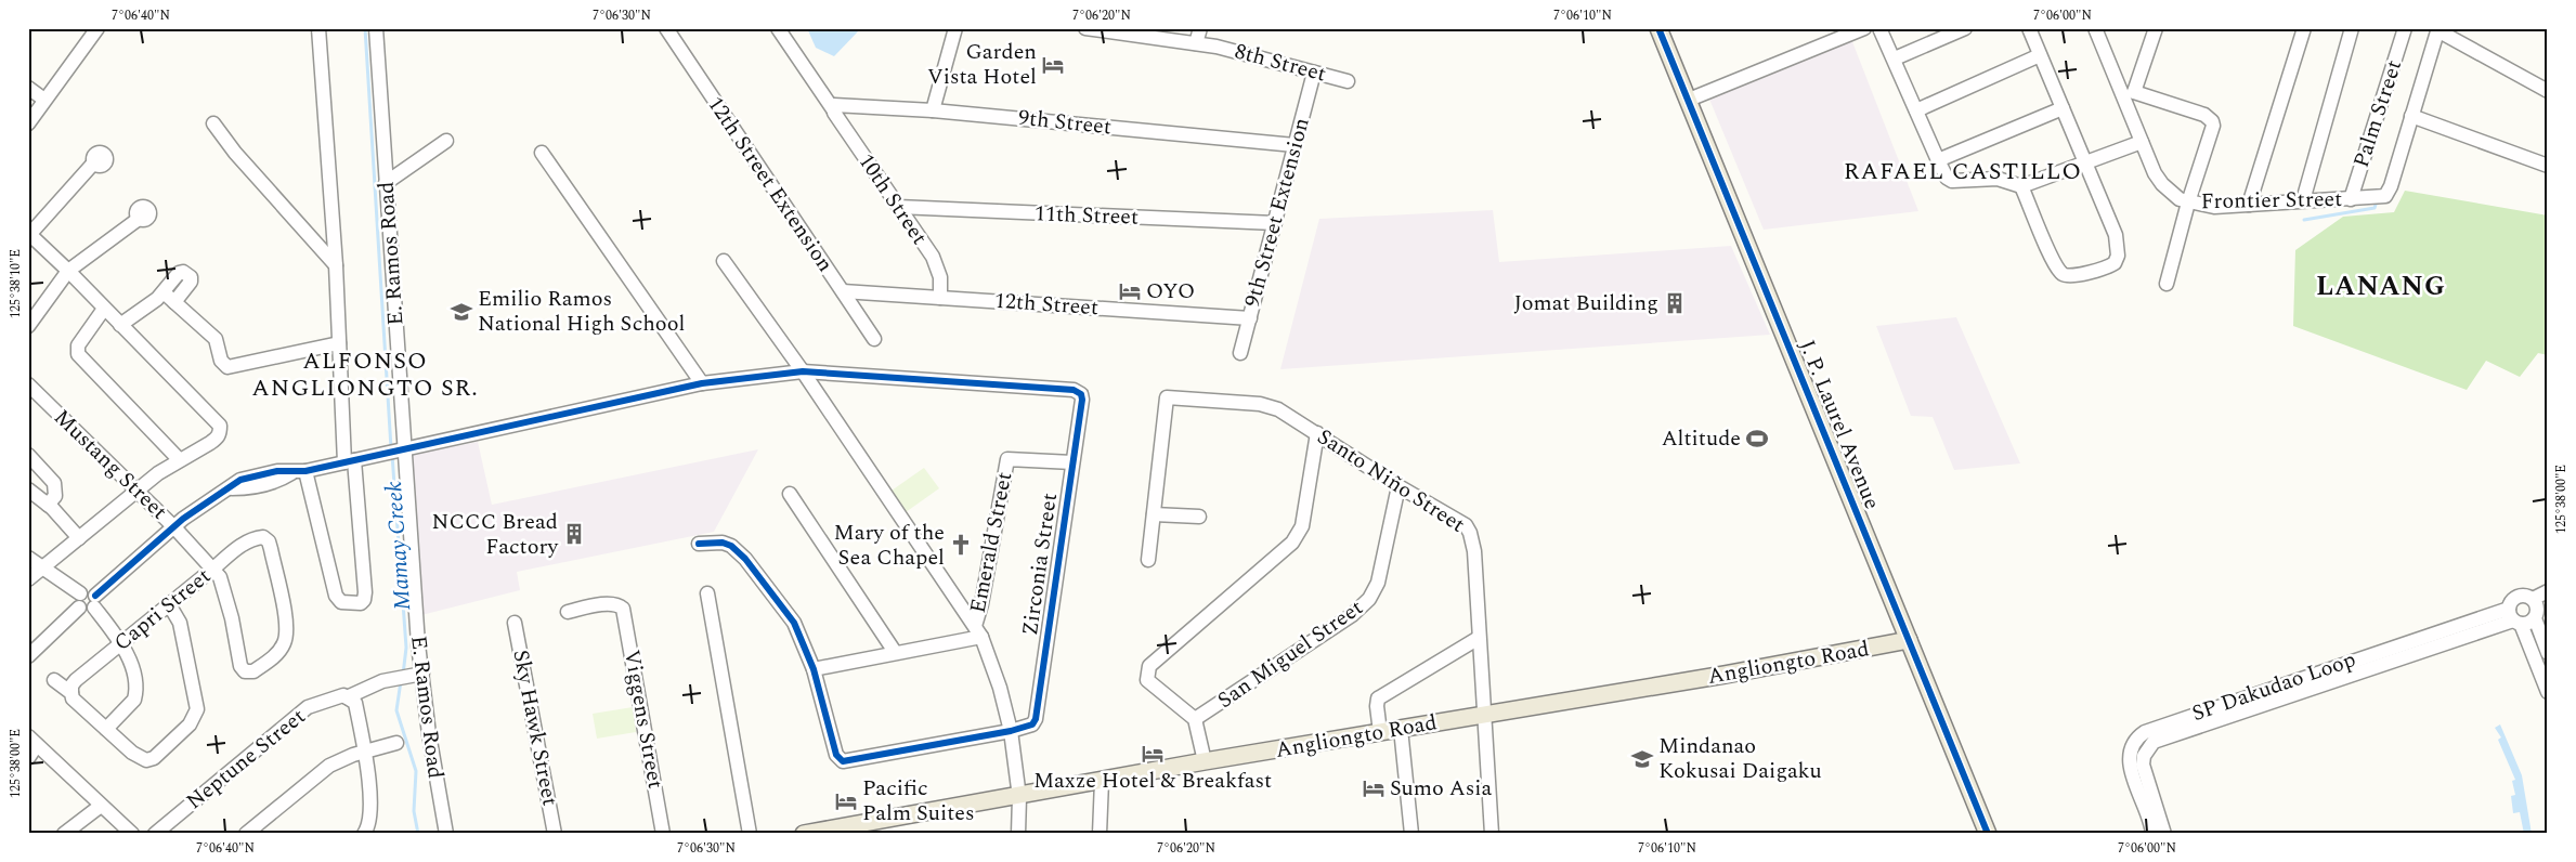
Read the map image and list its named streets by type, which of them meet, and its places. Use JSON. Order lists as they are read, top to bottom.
{
  "streets": {
    "main road": ["J. P. Laurel Avenue", "Angliongto Road"],
    "street": [
      "8th Street",
      "Palm Street",
      "9th Street",
      "12th Street Extension",
      "10th Street",
      "Frontier Street",
      "9th Street Extension",
      "11th Street",
      "E. Ramos Road",
      "12th Street",
      "Mustang Street",
      "Santo Niño Street",
      "Emerald Street",
      "Zirconia Street",
      "Capri Street",
      "San Miguel Street",
      "SP Dakudao Loop",
      "Viggens Street",
      "Sky Hawk Street",
      "Neptune Street"
    ]
  },
  "crossings": [
    ["8th Street", "9th Street Extension"],
    ["Palm Street", "Frontier Street"],
    ["9th Street", "10th Street"],
    ["9th Street", "9th Street Extension"],
    ["12th Street Extension", "12th Street"],
    ["10th Street", "11th Street"],
    ["10th Street", "12th Street"],
    ["9th Street Extension", "11th Street"],
    ["9th Street Extension", "12th Street"],
    ["E. Ramos Road", "Neptune Street"],
    ["J. P. Laurel Avenue", "Angliongto Road"],
    ["Mustang Street", "Capri Street"],
    ["Santo Niño Street", "San Miguel Street"],
    ["Santo Niño Street", "Angliongto Road"],
    ["Emerald Street", "Zirconia Street"]
  ],
  "districts": ["RAFAEL CASTILLO", "LANANG", "ALFONSO ANGLIONGTO SR."],
  "water": ["Mamay Creek"],
  "places": {
    "hotel": [
      "Garden Vista Hotel",
      "OYO",
      "Maxze Hotel & Breakfast",
      "Sumo Asia",
      "Pacific Palm Suites"
    ],
    "building": ["Jomat Building", "NCCC Bread Factory"],
    "school or university": ["Emilio Ramos National High School", "Mindanao Kokusai Daigaku"],
    "sports": ["Altitude"],
    "church": ["Mary of the Sea Chapel"]
  },
  "coordinates": [
    "7°06'40\"N",
    "7°06'30\"N",
    "7°06'20\"N",
    "7°06'10\"N",
    "7°06'00\"N",
    "125°38'10\"E",
    "125°38'00\"E"
  ]
}
